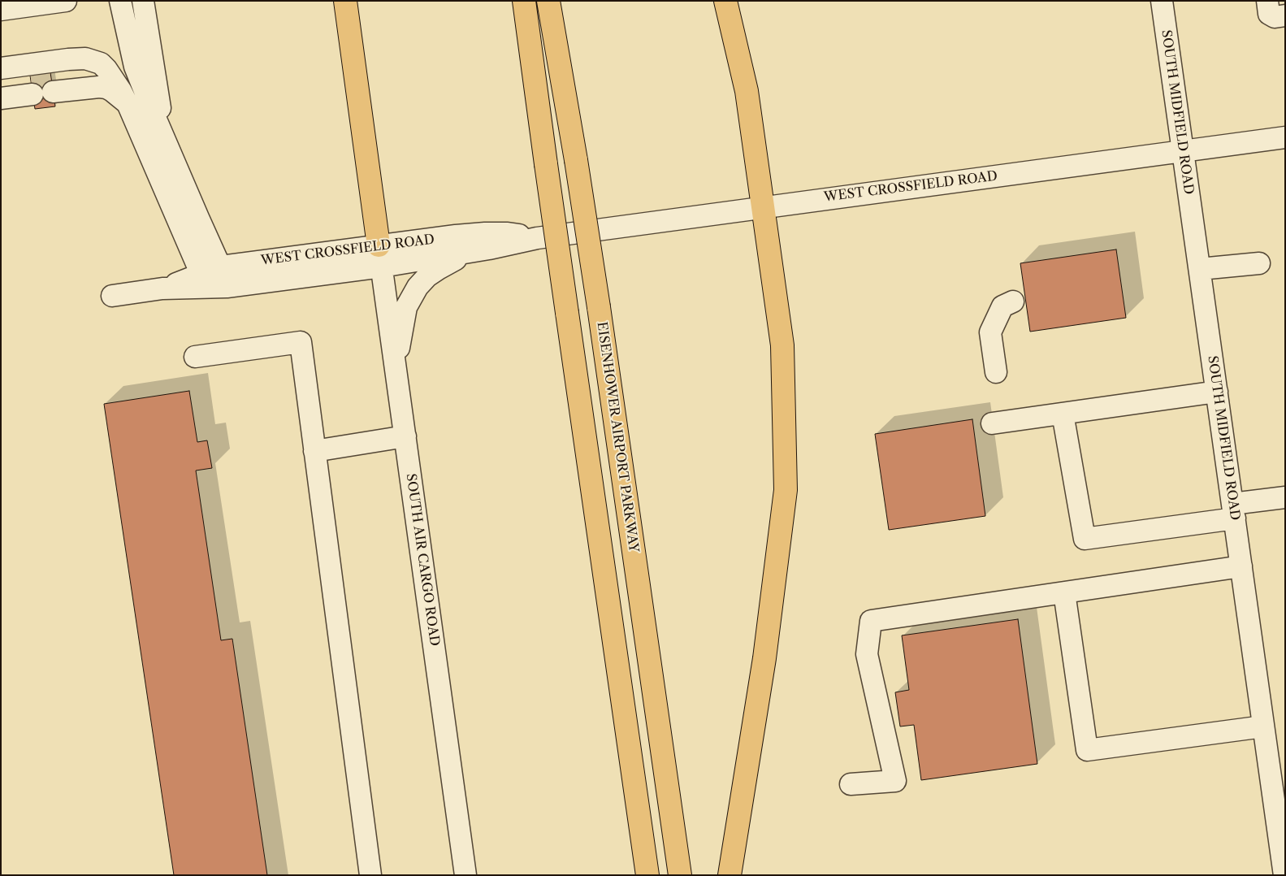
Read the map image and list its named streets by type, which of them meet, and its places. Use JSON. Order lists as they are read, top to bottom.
{
  "streets": {
    "main road": ["EISENHOWER AIRPORT PARKWAY"],
    "street": ["SOUTH MIDFIELD ROAD", "WEST CROSSFIELD ROAD", "SOUTH AIR CARGO ROAD"]
  },
  "crossings": [
    ["SOUTH MIDFIELD ROAD", "WEST CROSSFIELD ROAD"],
    ["WEST CROSSFIELD ROAD", "SOUTH AIR CARGO ROAD"]
  ]
}
